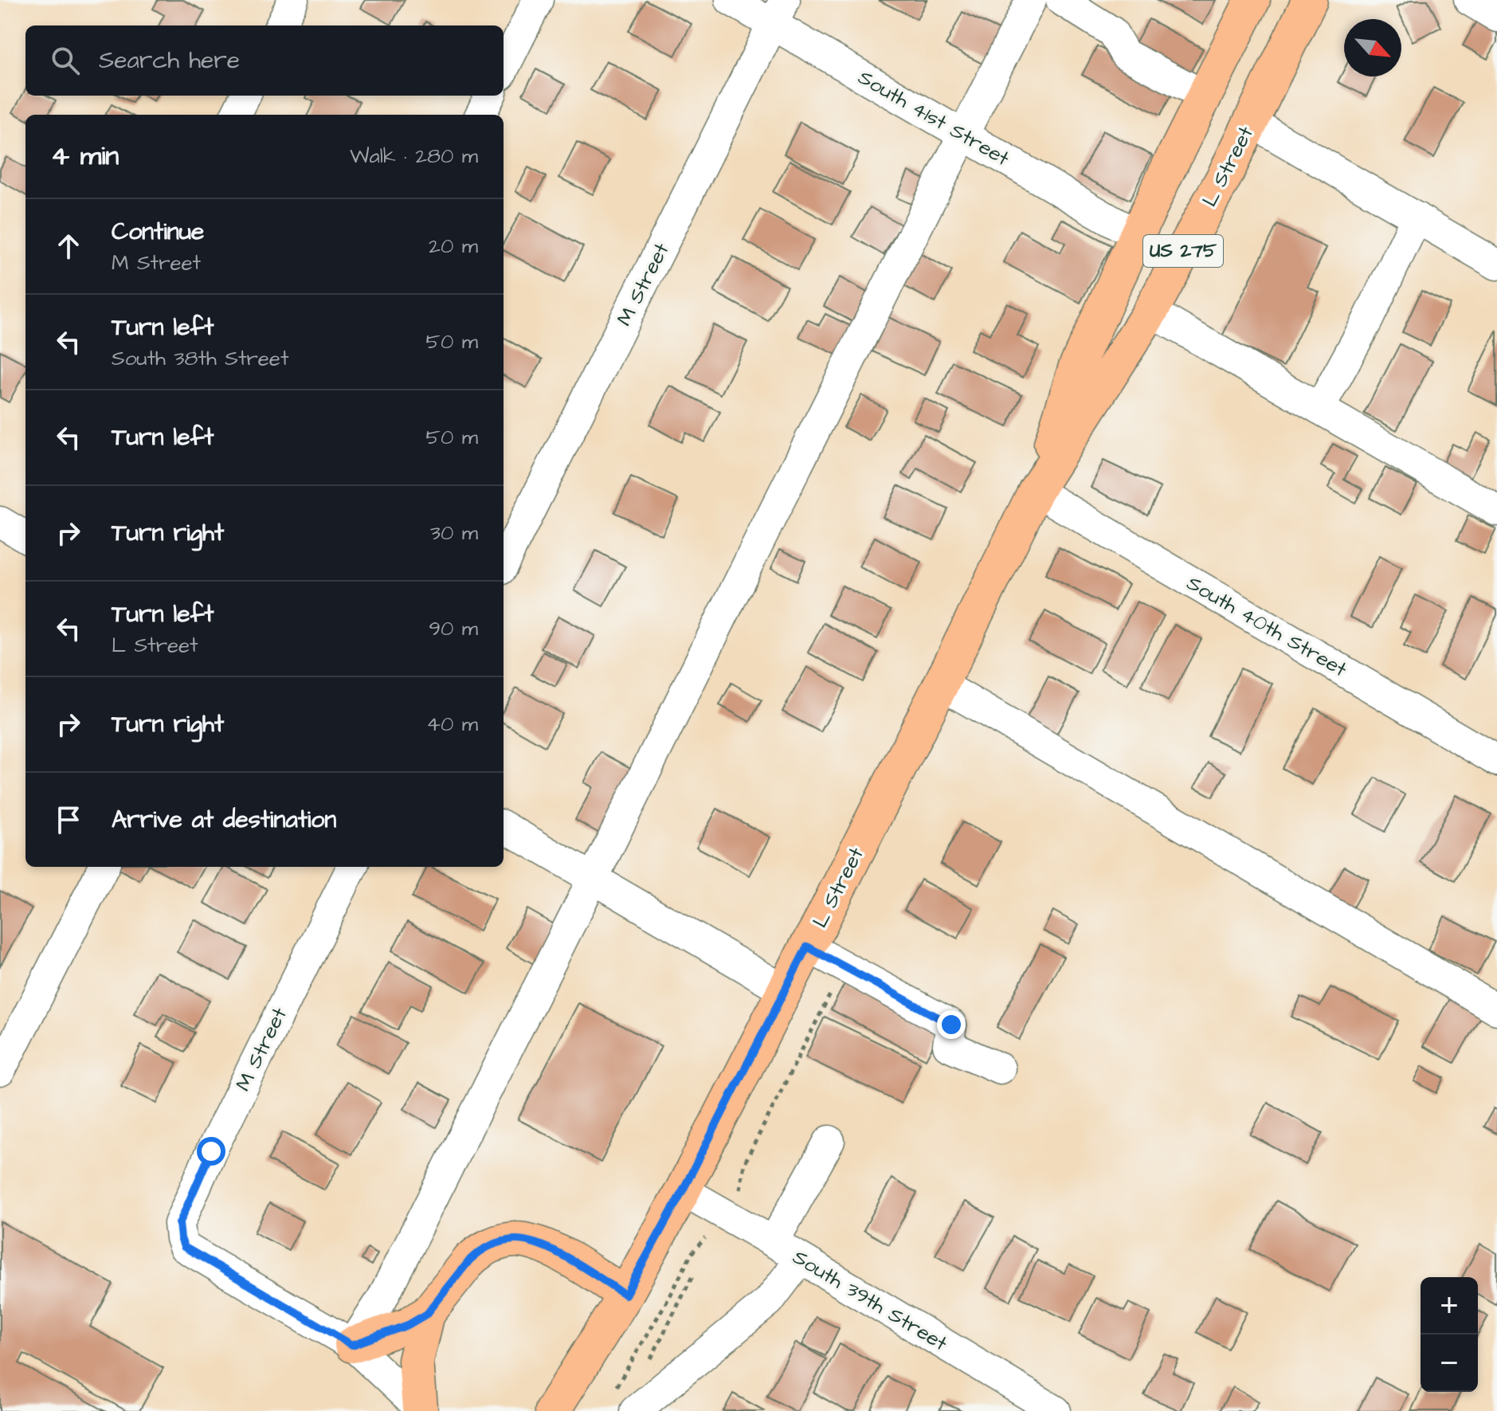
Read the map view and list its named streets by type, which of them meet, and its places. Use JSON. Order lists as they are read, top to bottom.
{
  "streets": {
    "main road": ["L Street", "US 275"],
    "street": [
      "South 41st Street",
      "M Street",
      "South 40th Street",
      "South 39th Street"
    ]
  },
  "crossings": [
    ["South 41st Street", "L Street"],
    ["South 41st Street", "M Street"],
    ["L Street", "South 40th Street"],
    ["L Street", "South 39th Street"]
  ],
  "north": "bottom right",
  "page": {
    "search": "Search here",
    "heading": ["4 min", "Walk · 280 m"],
    "list": [
      ["Continue", "M Street", "20 m"],
      ["Turn left", "South 38th Street", "50 m"],
      ["Turn left", "50 m"],
      ["Turn right", "30 m"],
      ["Turn left", "L Street", "90 m"],
      ["Turn right", "40 m"],
      "Arrive at destination"
    ],
    "map_buttons": ["+", "−"]
  }
}
